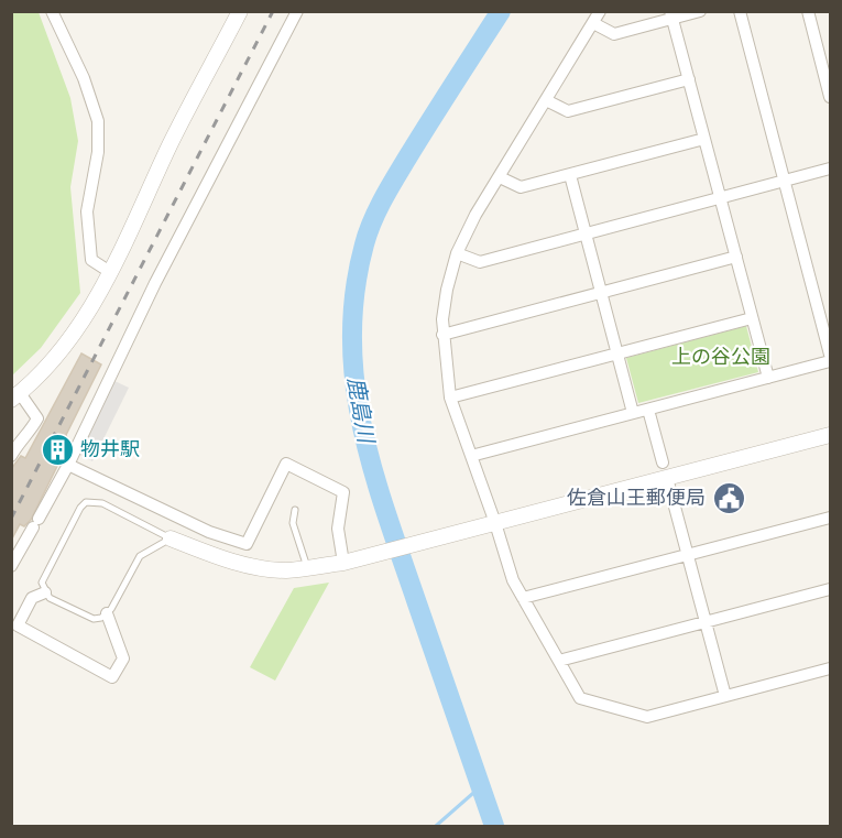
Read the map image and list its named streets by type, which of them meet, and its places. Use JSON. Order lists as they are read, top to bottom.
{
  "water": ["鹿島川"],
  "parks": ["上の谷公園"],
  "places": {
    "building": ["物井駅"],
    "public building": ["佐倉山王郵便局"]
  }
}
